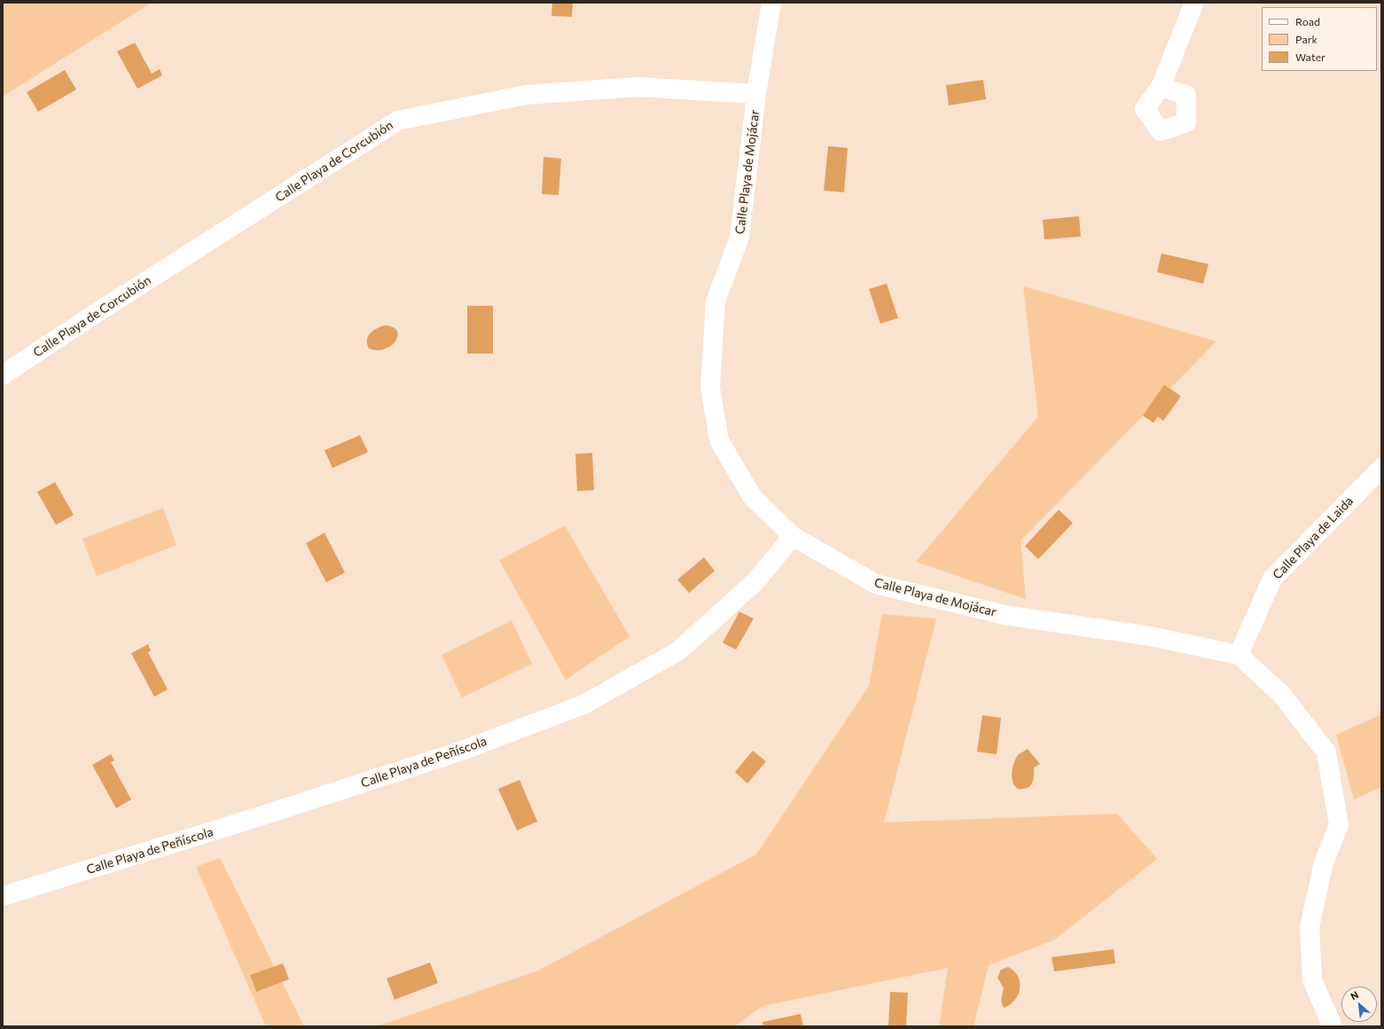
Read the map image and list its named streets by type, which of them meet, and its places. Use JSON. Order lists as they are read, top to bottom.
{
  "streets": {
    "street": [
      "Calle Playa de Corcubión",
      "Calle Playa de Mojácar",
      "Calle Playa de Laida",
      "Calle Playa de Peñíscola"
    ]
  },
  "crossings": [
    ["Calle Playa de Corcubión", "Calle Playa de Mojácar"],
    ["Calle Playa de Mojácar", "Calle Playa de Laida"],
    ["Calle Playa de Mojácar", "Calle Playa de Peñíscola"]
  ],
  "legend": ["Road", "Park", "Water"],
  "north": "top left"
}
